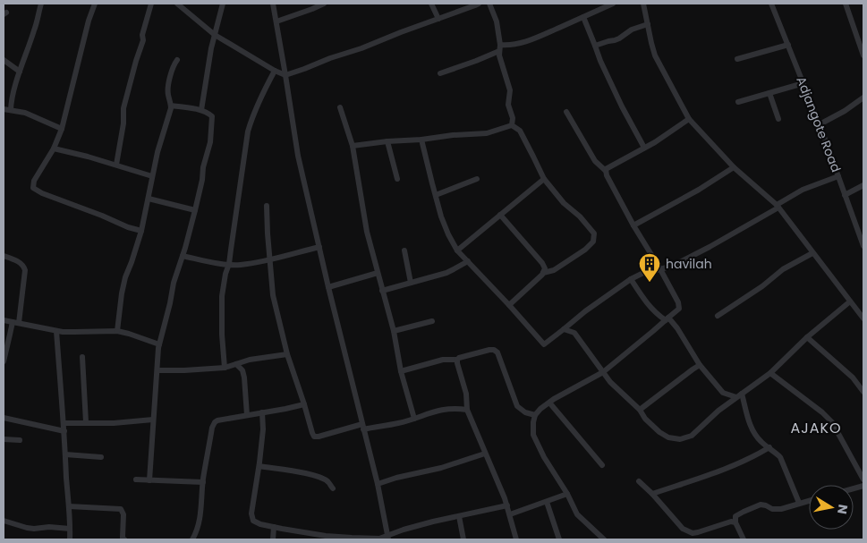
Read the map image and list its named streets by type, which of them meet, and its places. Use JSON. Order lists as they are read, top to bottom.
{
  "streets": {
    "street": ["Adjangote Road"]
  },
  "districts": ["AJAKO"],
  "places": {
    "building": ["havilah"]
  },
  "north": "right"
}
